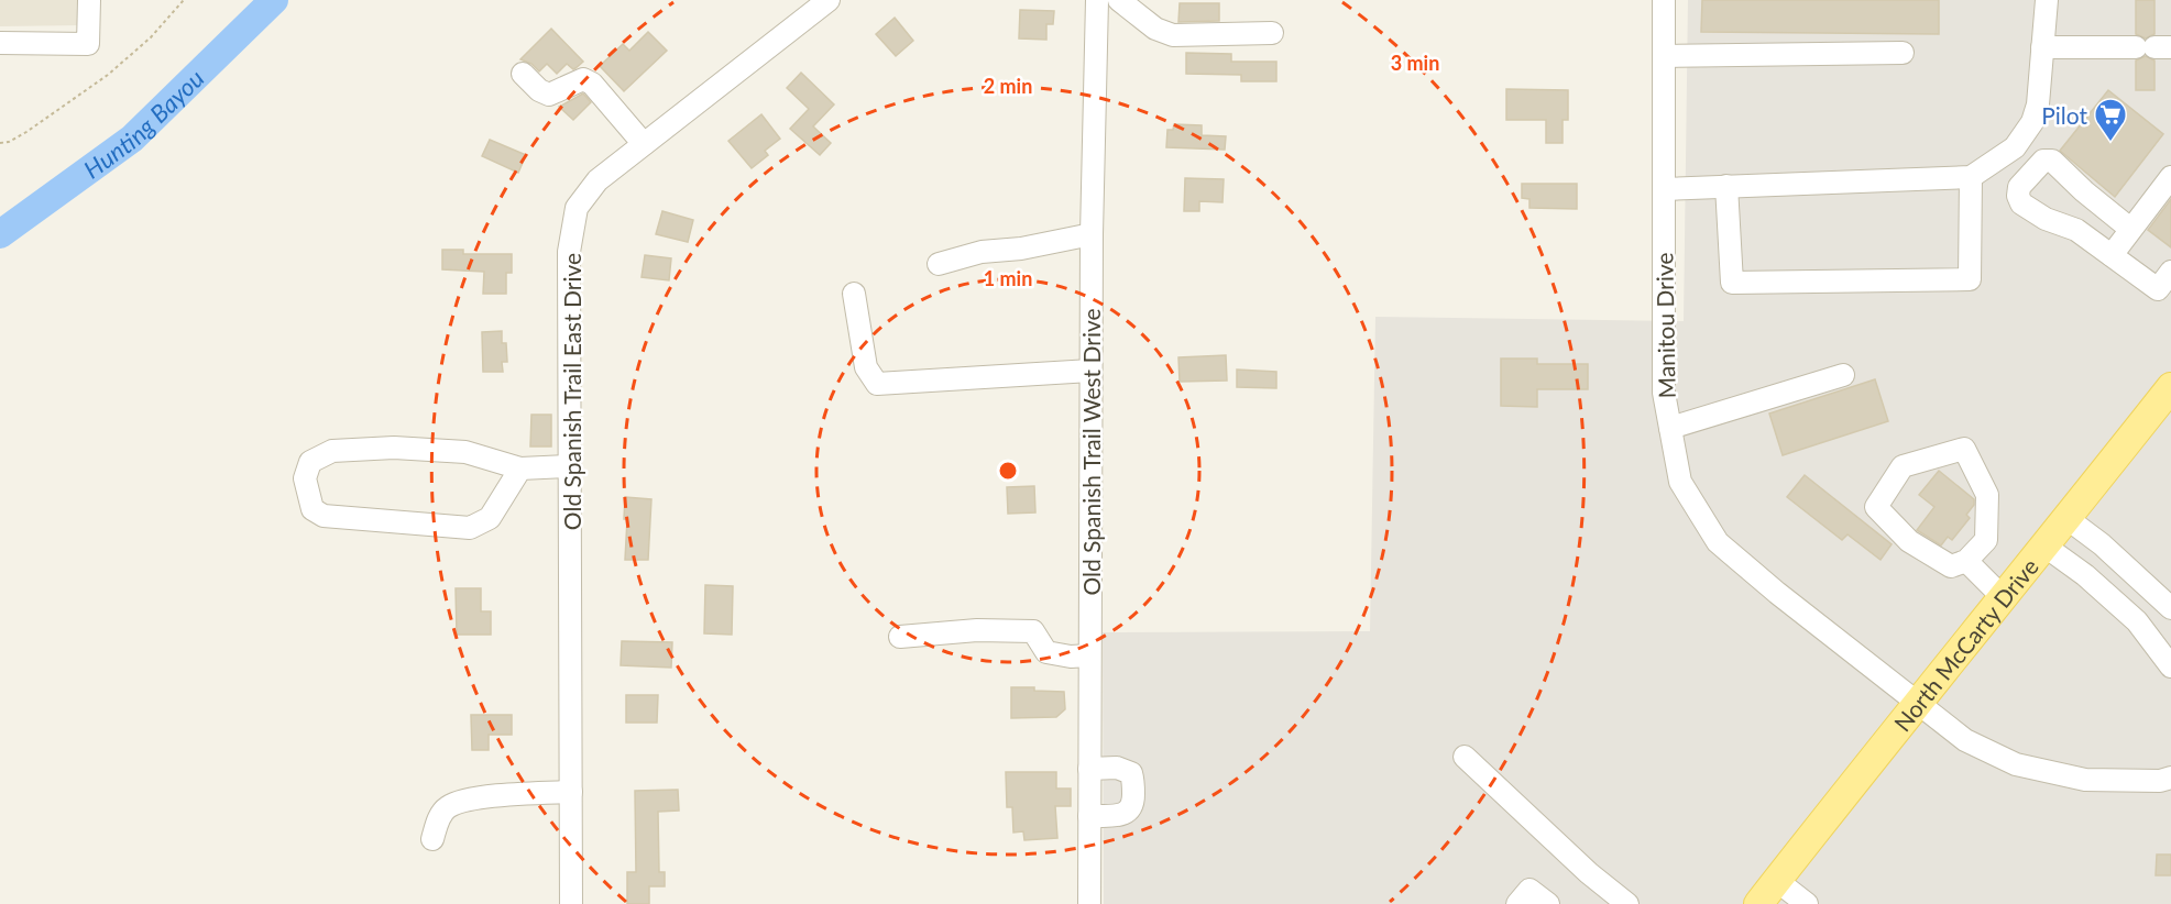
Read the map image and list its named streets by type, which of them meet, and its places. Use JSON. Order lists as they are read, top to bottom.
{
  "streets": {
    "main road": ["North McCarty Drive"],
    "street": ["Manitou Drive", "Old Spanish Trail East Drive", "Old Spanish Trail West Drive"]
  },
  "crossings": [
    ["Manitou Drive", "North McCarty Drive"]
  ],
  "water": ["Hunting Bayou"],
  "places": {
    "supermarket": ["Pilot"]
  },
  "rings": ["3 min", "2 min", "1 min"]
}
